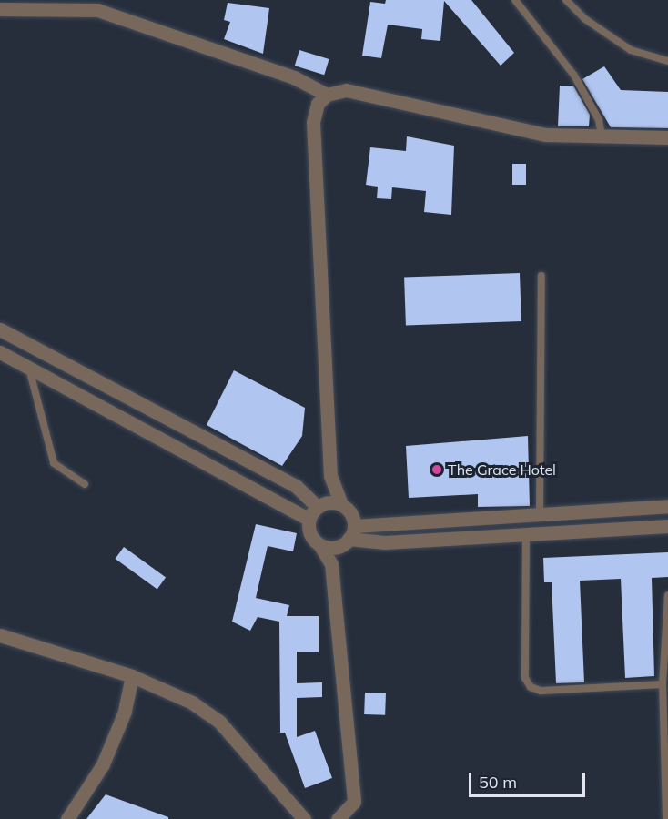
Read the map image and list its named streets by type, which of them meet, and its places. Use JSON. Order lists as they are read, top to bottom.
{
  "places": ["The Grace Hotel"],
  "scale_bar": "50 m"
}
